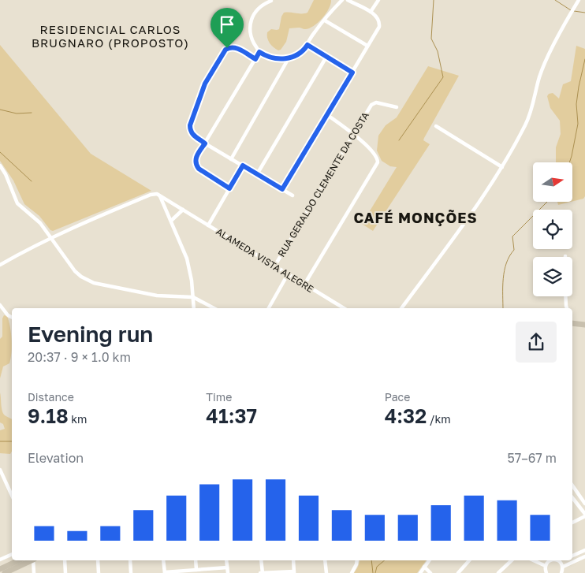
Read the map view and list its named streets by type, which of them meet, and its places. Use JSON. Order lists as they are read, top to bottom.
{
  "streets": {
    "street": ["RUA GERALDO CLEMENTE DA COSTA", "ALAMEDA VISTA ALEGRE"]
  },
  "crossings": [
    ["RUA GERALDO CLEMENTE DA COSTA", "ALAMEDA VISTA ALEGRE"]
  ],
  "districts": ["RESIDENCIAL CARLOS BRUGNARO (PROPOSTO)", "CAFÉ MONÇÕES"],
  "north": "right",
  "page": {
    "heading": ["Evening run", "20:37 · 9 × 1.0 km"],
    "stats": [
      ["Distance", "9.18 km"],
      ["Time", "41:37"],
      ["Pace", "4:32 /km"]
    ],
    "chart": ["Elevation", "57–67 m"]
  }
}
